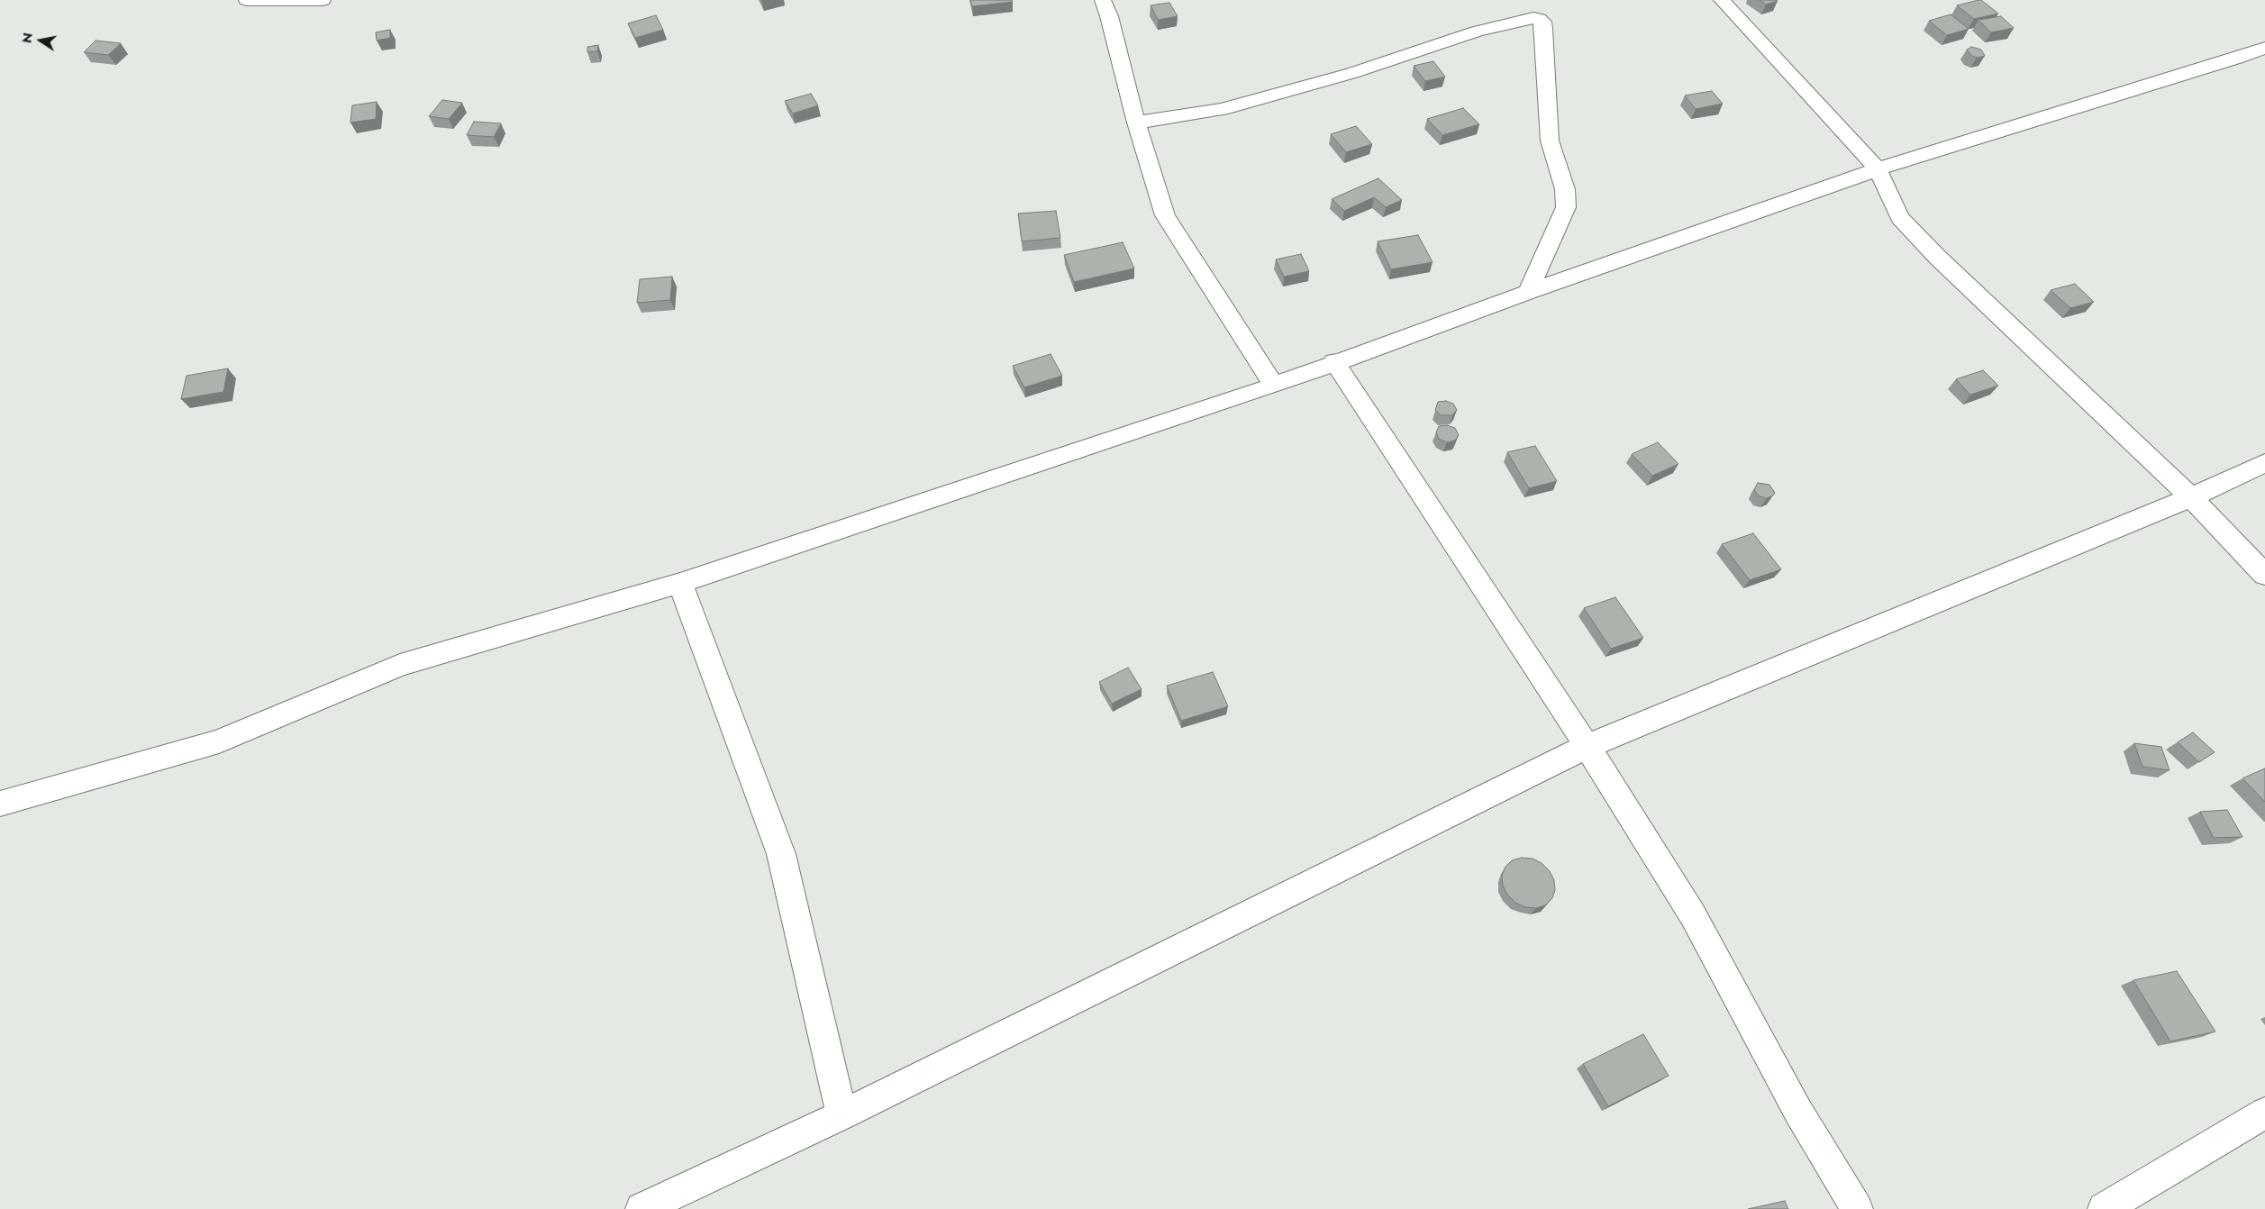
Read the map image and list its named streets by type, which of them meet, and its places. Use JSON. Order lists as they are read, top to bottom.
{
  "north": "left"
}
